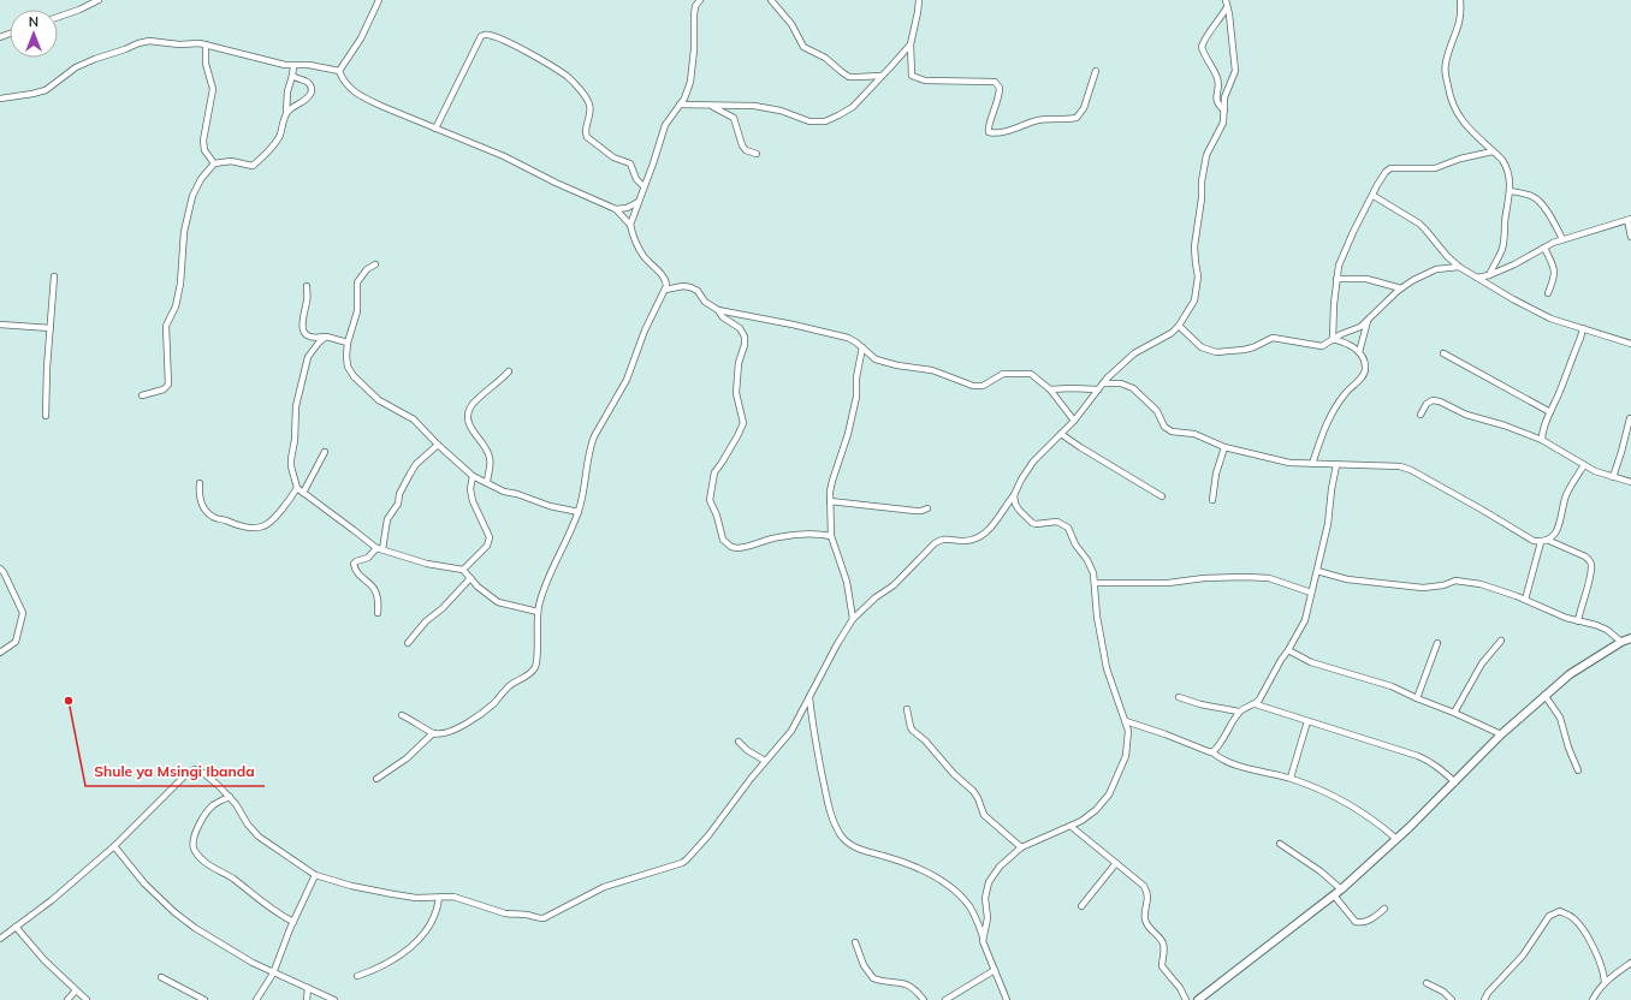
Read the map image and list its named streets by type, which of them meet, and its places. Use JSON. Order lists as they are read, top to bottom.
{
  "places": ["Shule ya Msingi Ibanda"],
  "north": "top"
}
